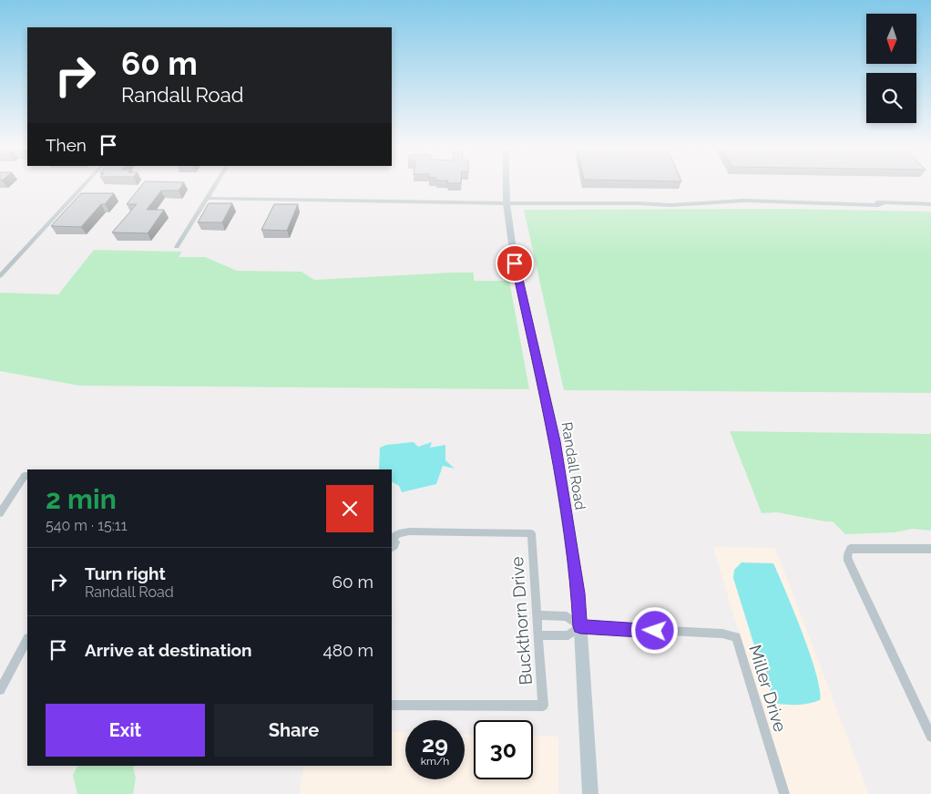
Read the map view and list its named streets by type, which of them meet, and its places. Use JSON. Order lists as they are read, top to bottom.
{
  "streets": {
    "main road": ["Randall Road"],
    "street": ["Buckthorn Drive", "Miller Drive"]
  },
  "crossings": [
    ["Randall Road", "Miller Drive"]
  ],
  "north": "bottom",
  "page": {
    "turn": ["60 m", "Randall Road"],
    "then": "Then",
    "heading": ["2 min", "540 m · 15:11"],
    "list": [
      {
        "name": "Turn right",
        "note": "Randall Road",
        "value": "60 m"
      },
      {
        "name": "Arrive at destination",
        "value": "480 m"
      }
    ],
    "buttons": ["Exit", "Share"],
    "speed": "29 km/h",
    "limit": "30"
  }
}
